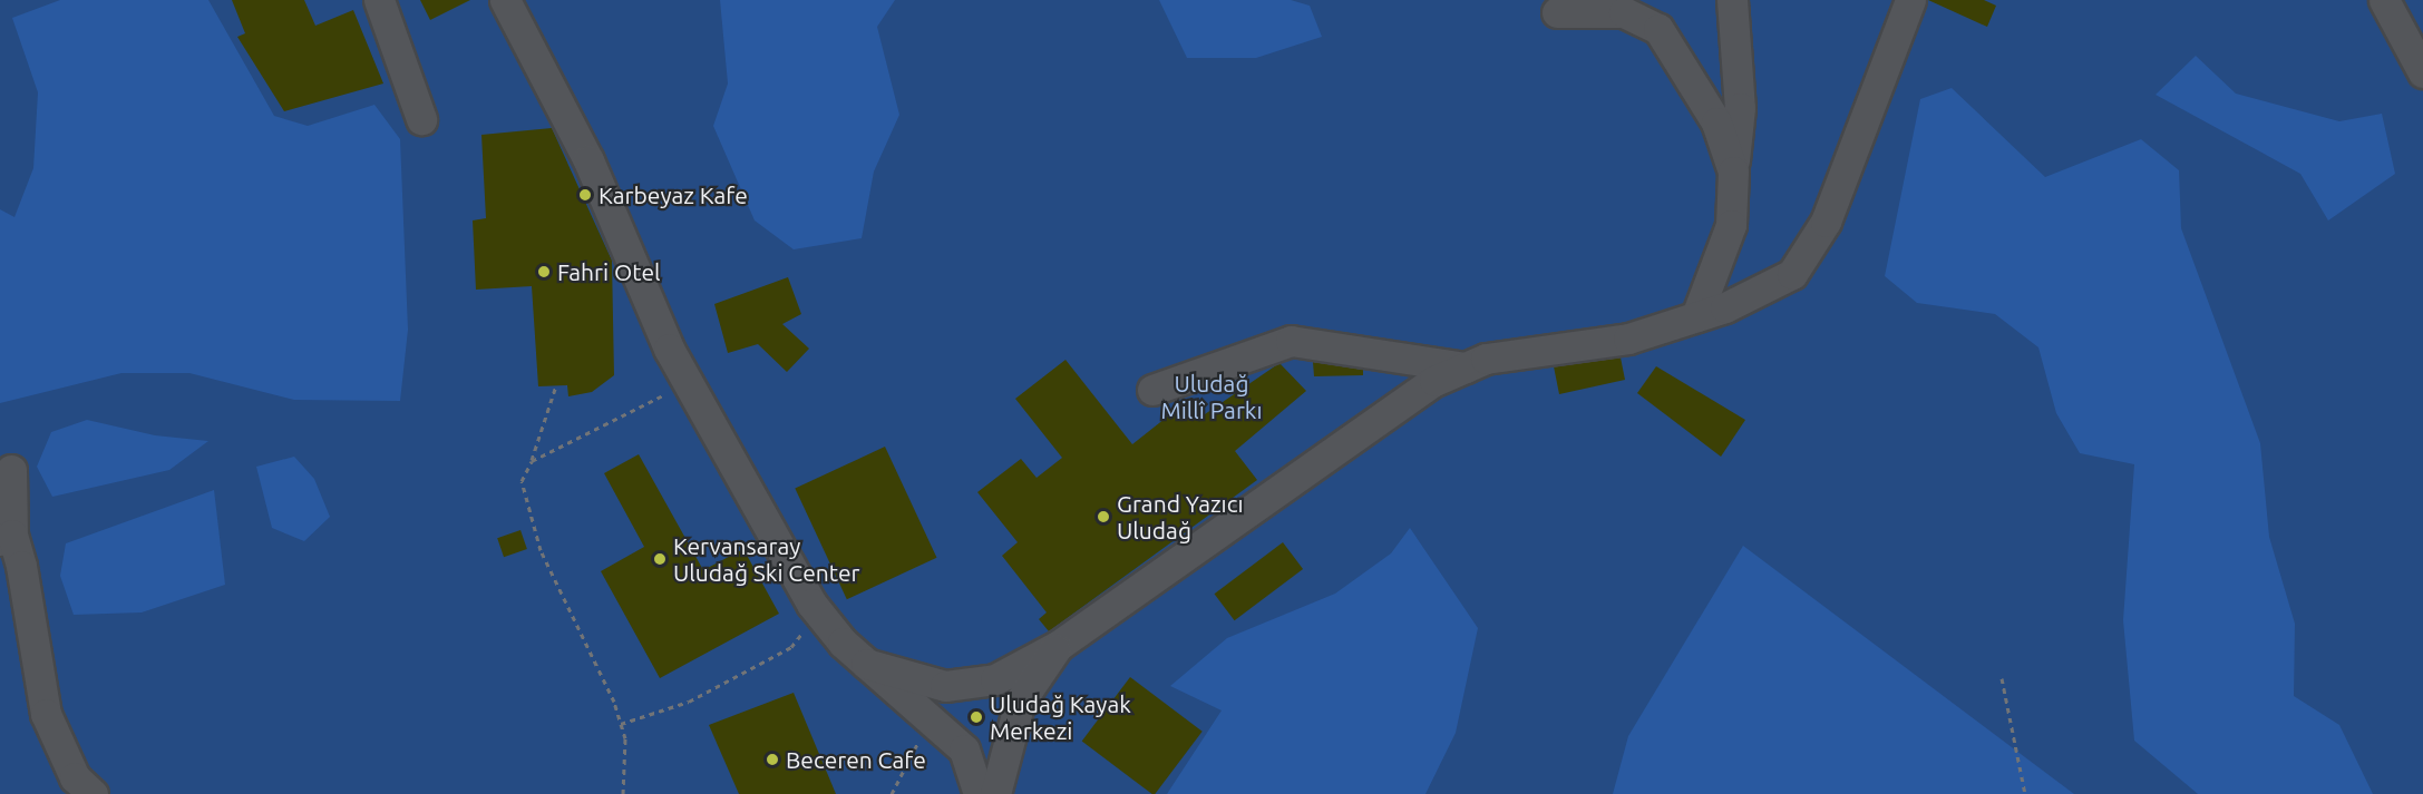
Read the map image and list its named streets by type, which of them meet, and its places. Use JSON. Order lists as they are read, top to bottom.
{
  "parks": ["Uludağ Millî Parkı"],
  "places": [
    "Karbeyaz Kafe",
    "Fahri Otel",
    "Grand Yazıcı Uludağ",
    "Kervansaray Uludağ Ski Center",
    "Uludağ Kayak Merkezi",
    "Beceren Cafe"
  ]
}
